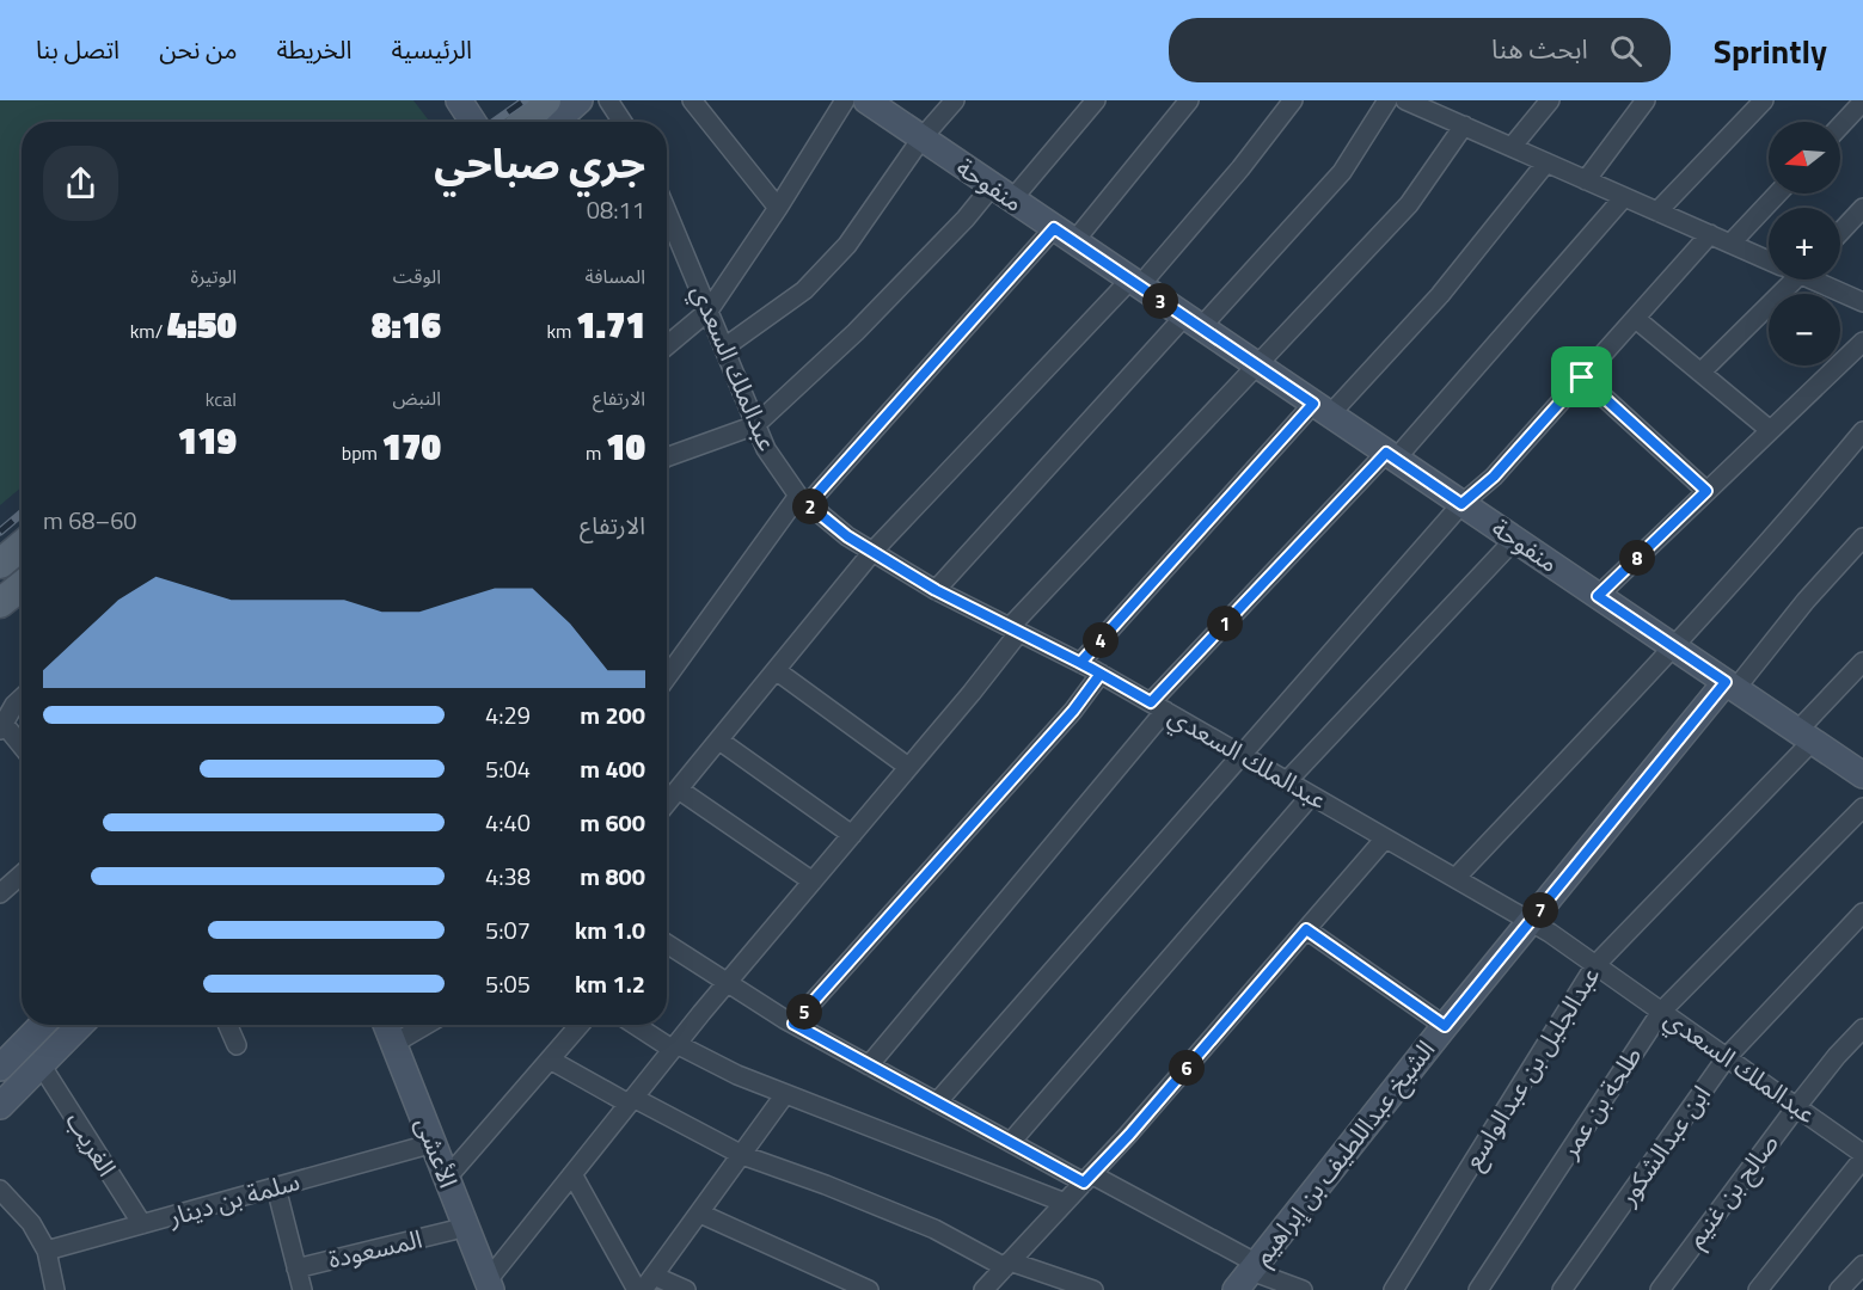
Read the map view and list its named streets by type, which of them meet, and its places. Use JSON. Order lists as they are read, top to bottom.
{
  "streets": {
    "street": [
      "منفوحة",
      "عبدالملك السعدي",
      "عبدالجليل بن عبدالواسع",
      "طلحة بن عمر",
      "الغريب",
      "ابن عبدالشكور",
      "الأعشى",
      "الشيخ عبداللطيف بن إبراهيم",
      "صالح بن غنيم",
      "سلمة بن دينار",
      "المسعودة"
    ]
  },
  "crossings": [
    ["منفوحة", "عبدالجليل بن عبدالواسع"],
    ["منفوحة", "الشيخ عبداللطيف بن إبراهيم"],
    ["عبدالملك السعدي", "عبدالجليل بن عبدالواسع"],
    ["عبدالملك السعدي", "طلحة بن عمر"],
    ["عبدالملك السعدي", "ابن عبدالشكور"],
    ["عبدالملك السعدي", "الشيخ عبداللطيف بن إبراهيم"],
    ["عبدالملك السعدي", "صالح بن غنيم"],
    ["الغريب", "سلمة بن دينار"],
    ["الأعشى", "سلمة بن دينار"],
    ["الأعشى", "المسعودة"]
  ],
  "north": "left",
  "page": {
    "header": "Sprintly",
    "search": "ابحث هنا",
    "nav": [
      "الرئيسية",
      "الخريطة",
      "من نحن",
      "اتصل بنا"
    ],
    "map_buttons": ["+", "−"],
    "heading": ["جري صباحي", "08:11"],
    "stats": [
      ["المسافة", "1.71 km"],
      ["الوقت", "8:16"],
      ["الوتيرة", "4:50 /km"],
      ["الارتفاع", "10 m"],
      ["النبض", "170 bpm"],
      ["kcal", "119"]
    ],
    "pins": [
      "3",
      "2",
      "8",
      "1",
      "4",
      "7",
      "5",
      "6"
    ],
    "chart": ["الارتفاع", "60–68 m"],
    "list": [
      {
        "name": "200 m",
        "note": "4:29"
      },
      {
        "name": "400 m",
        "note": "5:04"
      },
      {
        "name": "600 m",
        "note": "4:40"
      },
      {
        "name": "800 m",
        "note": "4:38"
      },
      {
        "name": "1.0 km",
        "note": "5:07"
      },
      {
        "name": "1.2 km",
        "note": "5:05"
      }
    ]
  }
}
